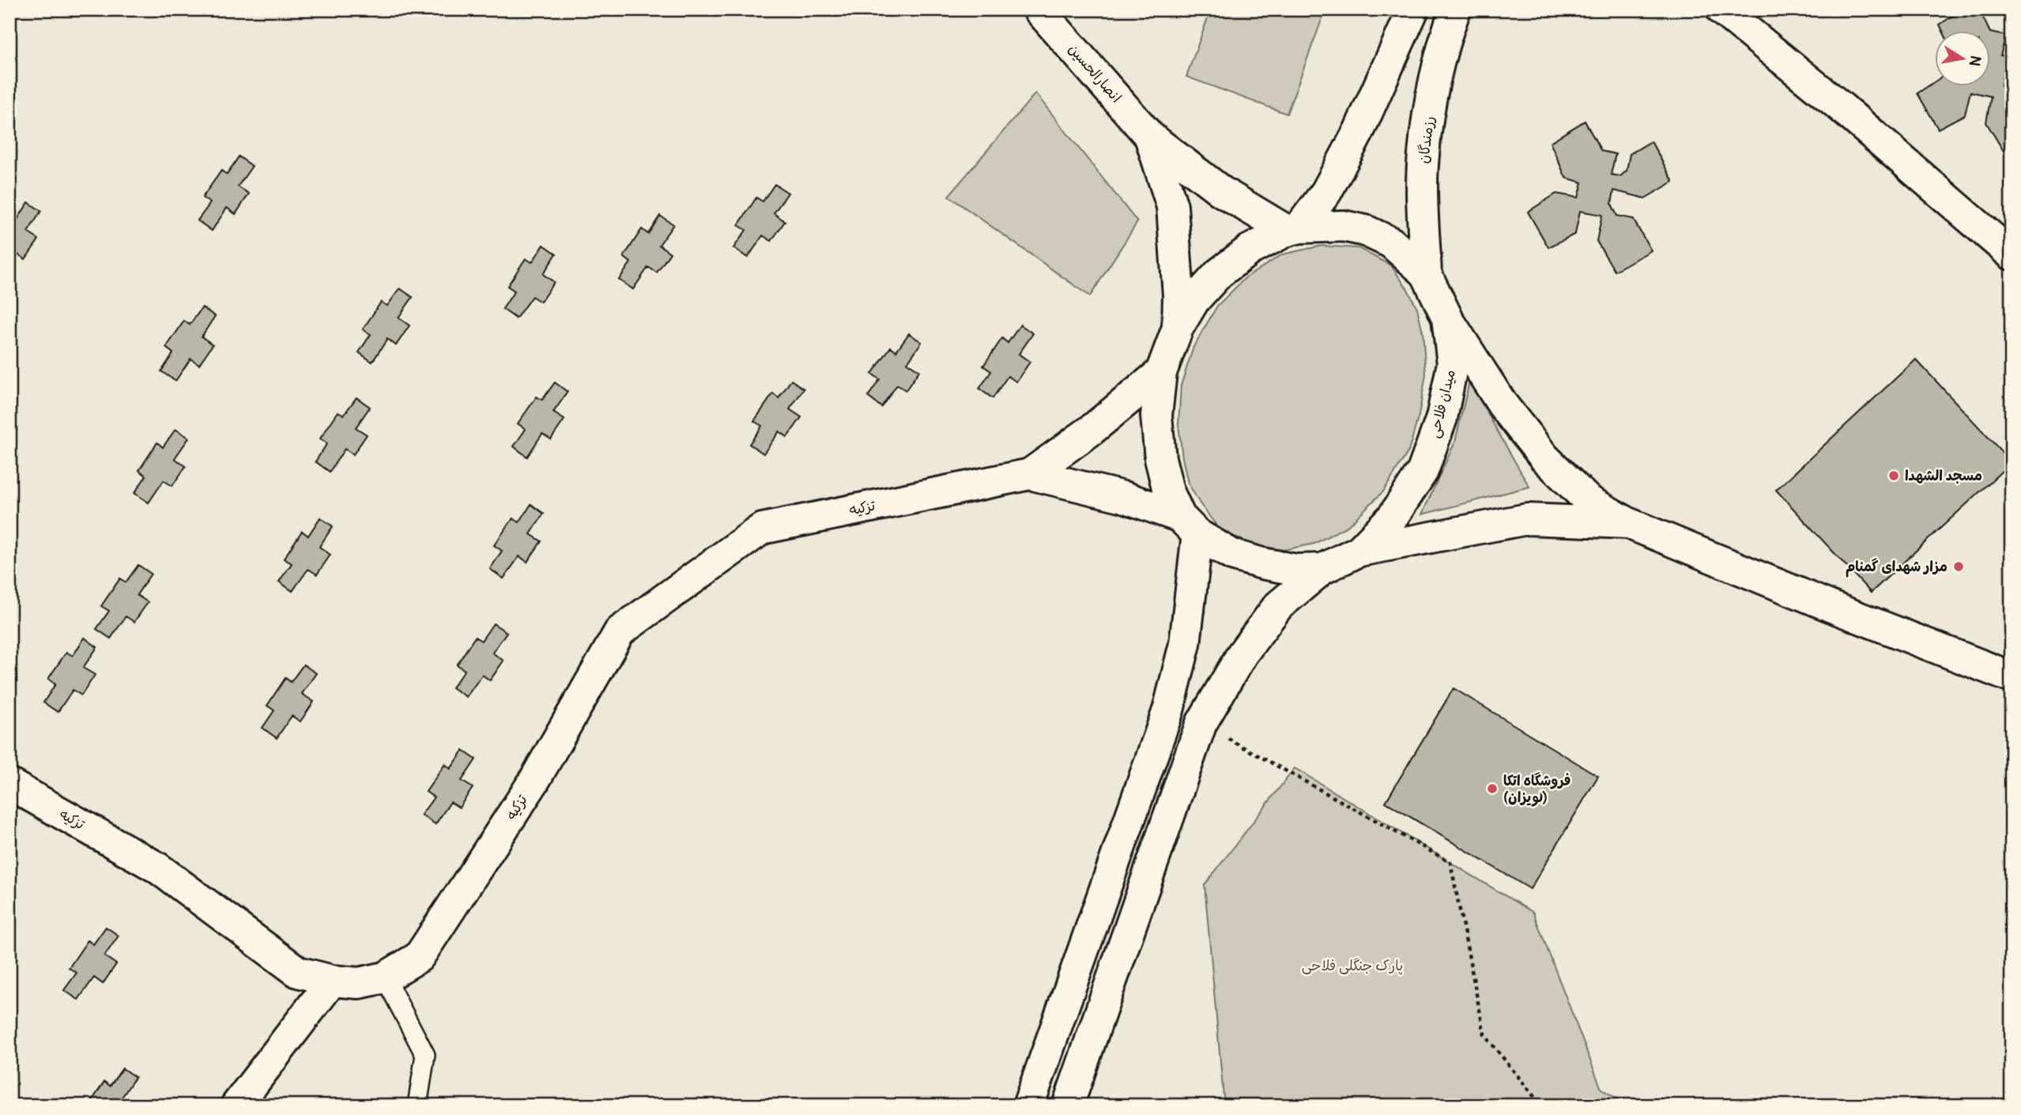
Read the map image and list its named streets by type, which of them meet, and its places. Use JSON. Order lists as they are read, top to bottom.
{
  "streets": {
    "street": [
      "انصارالحسین",
      "رزمندگان",
      "میدان فلاحی",
      "تزکیه"
    ]
  },
  "crossings": [
    ["رزمندگان", "میدان فلاحی"],
    ["میدان فلاحی", "تزکیه"]
  ],
  "parks": ["پارک جنگلی فلاحی"],
  "places": ["مسجد الشهدا", "مزار شهدای گمنام", "فروشگاه اتکا (لویزان)"],
  "north": "right"
}
